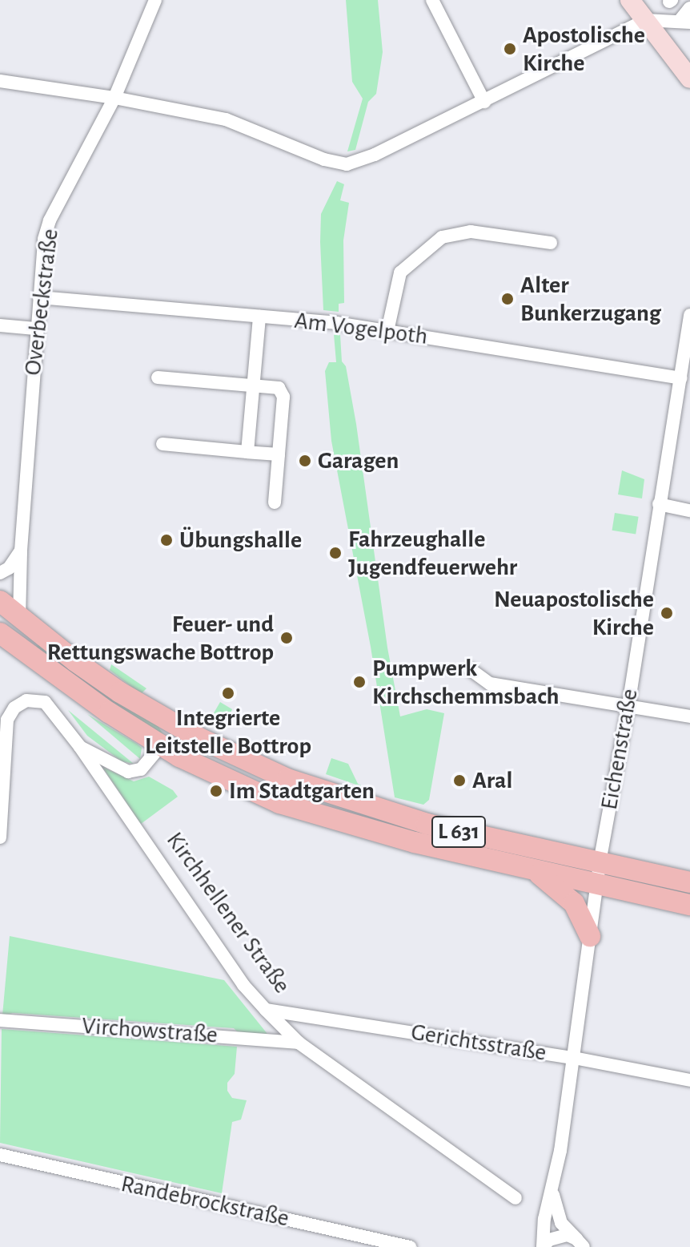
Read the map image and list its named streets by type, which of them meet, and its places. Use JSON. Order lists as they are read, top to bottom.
{
  "streets": {
    "main road": ["L 631"],
    "street": [
      "Overbeckstraße",
      "Am Vogelpoth",
      "Eichenstraße",
      "Kirchhellener Straße",
      "Virchowstraße",
      "Gerichtsstraße",
      "Randebrockstraße"
    ]
  },
  "crossings": [
    ["Overbeckstraße", "Am Vogelpoth"],
    ["Overbeckstraße", "L 631"],
    ["Am Vogelpoth", "Eichenstraße"],
    ["Eichenstraße", "L 631"],
    ["Eichenstraße", "Gerichtsstraße"],
    ["L 631", "Kirchhellener Straße"],
    ["Kirchhellener Straße", "Virchowstraße"],
    ["Kirchhellener Straße", "Gerichtsstraße"]
  ],
  "places": [
    "Apostolische Kirche",
    "Alter Bunkerzugang",
    "Garagen",
    "Übungshalle",
    "Fahrzeughalle Jugendfeuerwehr",
    "Neuapostolische Kirche",
    "Feuer- und Rettungswache Bottrop",
    "Pumpwerk Kirchschemmsbach",
    "Integrierte Leitstelle Bottrop",
    "Aral",
    "Im Stadtgarten"
  ]
}
